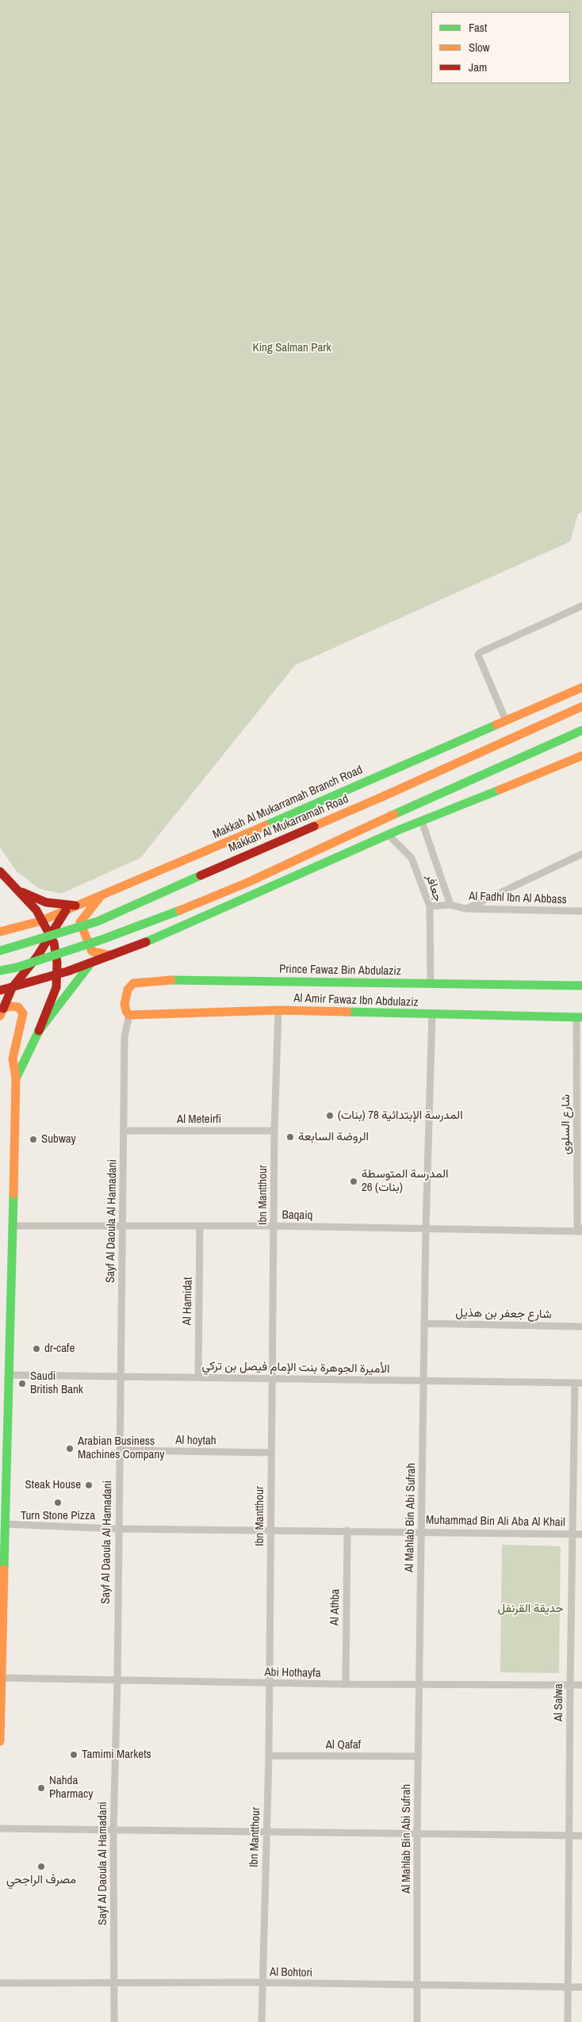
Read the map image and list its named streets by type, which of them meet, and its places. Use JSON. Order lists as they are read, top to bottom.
{
  "streets": {
    "main road": [
      "Makkah Al Mukarramah Branch Road",
      "Makkah Al Mukarramah Road",
      "Prince Fawaz Bin Abdulaziz",
      "Al Amir Fawaz Ibn Abdulaziz"
    ],
    "street": [
      "جعافر",
      "Al Fadhl Ibn Al Abbass",
      "Al Meteirfi",
      "شارع السلوى",
      "Ibn Mantthour",
      "Baqaiq",
      "Sayf Al Daoula Al Hamadani",
      "Al Hamidat",
      "شارع جعفر بن هذيل",
      "الأميرة الجوهرة بنت الإمام فيصل بن تركي",
      "Al hoytah",
      "Al Mahlab Bin Abi Sufrah",
      "Muhammad Bin Ali Aba Al Khail",
      "Al Athba",
      "Abi Hothayfa",
      "Al Salwa",
      "Al Qafaf",
      "Al Bohtori"
    ]
  },
  "crossings": [
    ["جعافر", "Al Fadhl Ibn Al Abbass"],
    ["جعافر", "Prince Fawaz Bin Abdulaziz"],
    ["Prince Fawaz Bin Abdulaziz", "Al Amir Fawaz Ibn Abdulaziz"],
    ["Prince Fawaz Bin Abdulaziz", "Sayf Al Daoula Al Hamadani"],
    ["Al Amir Fawaz Ibn Abdulaziz", "شارع السلوى"],
    ["Al Amir Fawaz Ibn Abdulaziz", "Ibn Mantthour"],
    ["Al Amir Fawaz Ibn Abdulaziz", "Sayf Al Daoula Al Hamadani"],
    ["Al Amir Fawaz Ibn Abdulaziz", "Al Mahlab Bin Abi Sufrah"],
    ["Al Meteirfi", "Ibn Mantthour"],
    ["Al Meteirfi", "Sayf Al Daoula Al Hamadani"],
    ["شارع السلوى", "Baqaiq"],
    ["Ibn Mantthour", "Baqaiq"],
    ["Ibn Mantthour", "الأميرة الجوهرة بنت الإمام فيصل بن تركي"],
    ["Ibn Mantthour", "Al hoytah"],
    ["Ibn Mantthour", "Muhammad Bin Ali Aba Al Khail"],
    ["Ibn Mantthour", "Abi Hothayfa"],
    ["Ibn Mantthour", "Al Qafaf"],
    ["Ibn Mantthour", "Al Bohtori"],
    ["Baqaiq", "Sayf Al Daoula Al Hamadani"],
    ["Baqaiq", "Al Hamidat"],
    ["Baqaiq", "Al Mahlab Bin Abi Sufrah"],
    ["Sayf Al Daoula Al Hamadani", "الأميرة الجوهرة بنت الإمام فيصل بن تركي"],
    ["Sayf Al Daoula Al Hamadani", "Al hoytah"],
    ["Sayf Al Daoula Al Hamadani", "Muhammad Bin Ali Aba Al Khail"],
    ["Sayf Al Daoula Al Hamadani", "Abi Hothayfa"],
    ["Sayf Al Daoula Al Hamadani", "Al Bohtori"],
    ["Al Hamidat", "الأميرة الجوهرة بنت الإمام فيصل بن تركي"],
    ["شارع جعفر بن هذيل", "Al Mahlab Bin Abi Sufrah"],
    ["الأميرة الجوهرة بنت الإمام فيصل بن تركي", "Al Mahlab Bin Abi Sufrah"],
    ["الأميرة الجوهرة بنت الإمام فيصل بن تركي", "Al Salwa"],
    ["Al Mahlab Bin Abi Sufrah", "Muhammad Bin Ali Aba Al Khail"],
    ["Al Mahlab Bin Abi Sufrah", "Abi Hothayfa"],
    ["Al Mahlab Bin Abi Sufrah", "Al Qafaf"],
    ["Al Mahlab Bin Abi Sufrah", "Al Bohtori"],
    ["Muhammad Bin Ali Aba Al Khail", "Al Athba"],
    ["Muhammad Bin Ali Aba Al Khail", "Al Salwa"],
    ["Al Athba", "Abi Hothayfa"],
    ["Abi Hothayfa", "Al Salwa"],
    ["Al Salwa", "Al Bohtori"]
  ],
  "parks": ["King Salman Park", "حديقة القرنفل"],
  "places": [
    "المدرسة الإبتدائية 78 (بنات)",
    "الروضة السابعة",
    "Subway",
    "المدرسة المتوسطة 26 (بنات)",
    "dr-cafe",
    "Saudi British Bank",
    "Arabian Business Machines Company",
    "Steak House",
    "Turn Stone Pizza",
    "Tamimi Markets",
    "Nahda Pharmacy",
    "مصرف الراجحي"
  ],
  "legend": ["Fast", "Slow", "Jam"]
}
